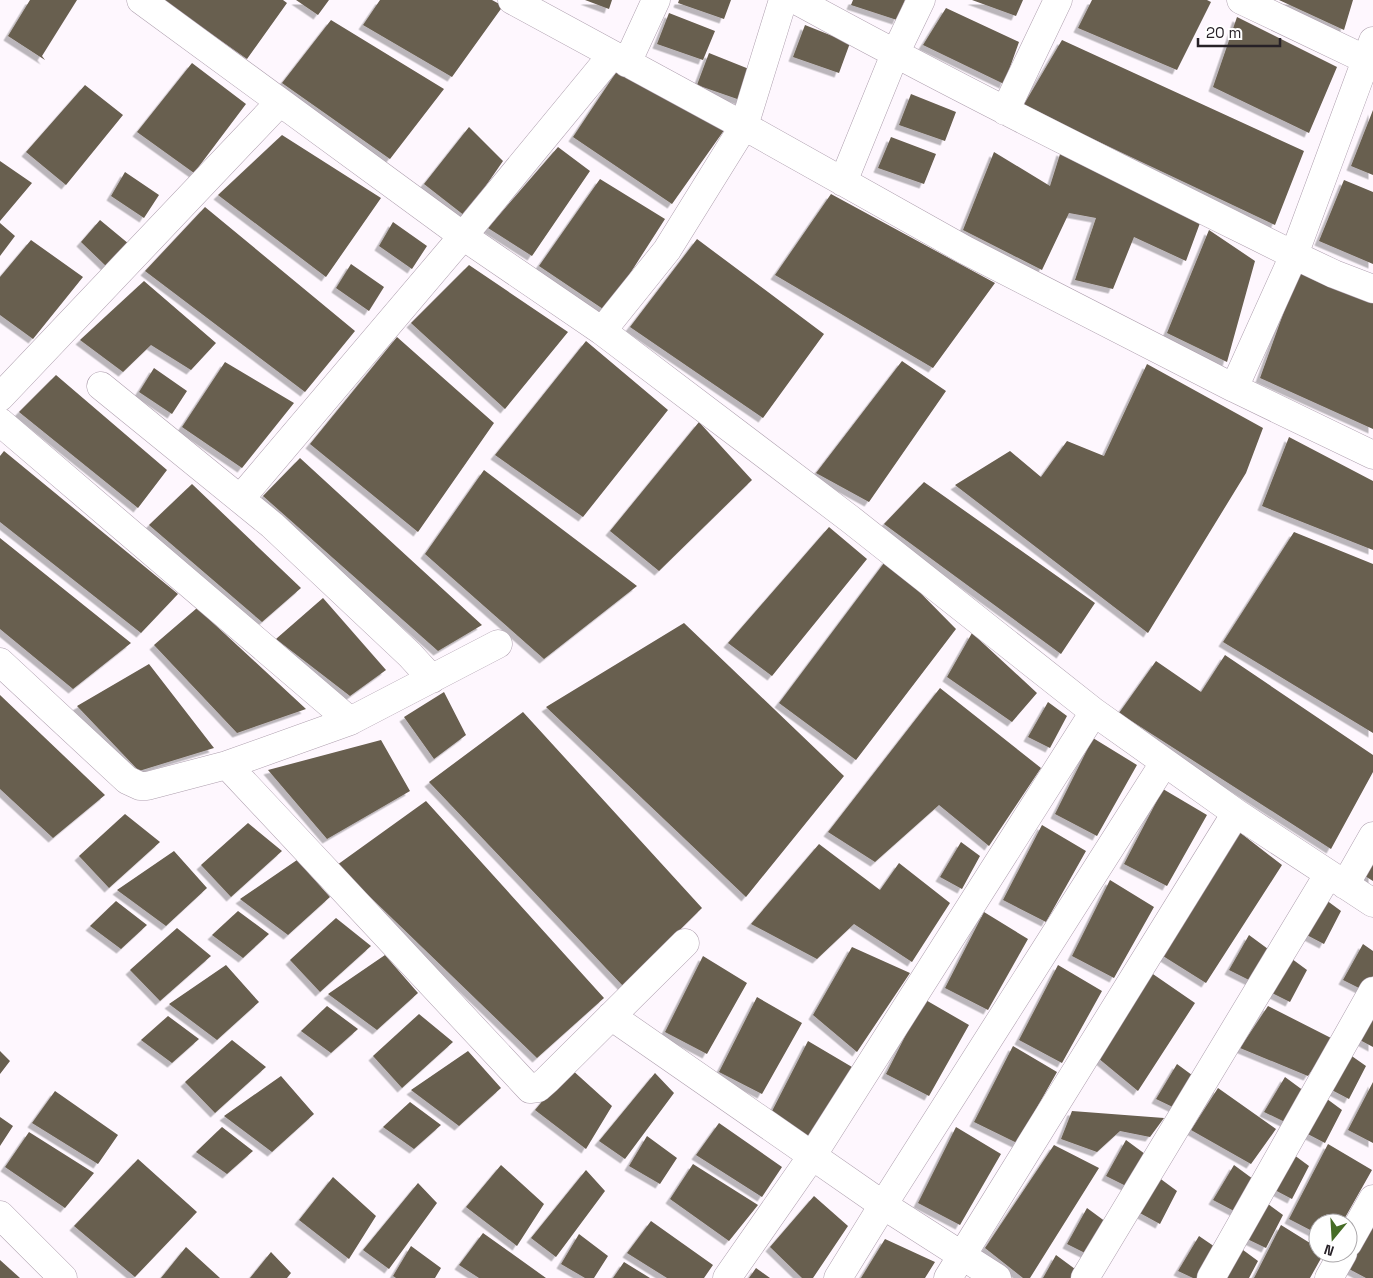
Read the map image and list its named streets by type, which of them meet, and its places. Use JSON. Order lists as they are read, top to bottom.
{
  "scale_bar": "20 m",
  "north": "bottom"
}
